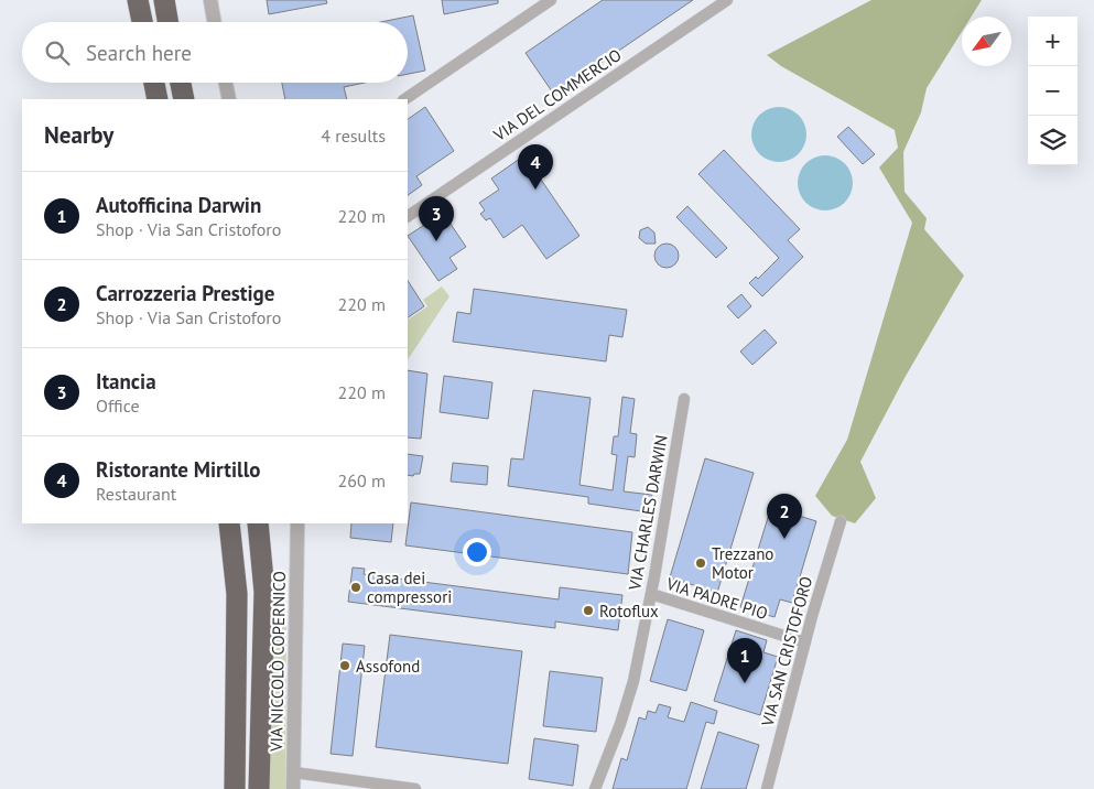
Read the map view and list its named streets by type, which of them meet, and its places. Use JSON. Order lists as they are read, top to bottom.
{
  "streets": {
    "street": [
      "VIA DEL COMMERCIO",
      "VIA CHARLES DARWIN",
      "VIA PADRE PIO",
      "VIA SAN CRISTOFORO",
      "VIA NICCOLÒ COPERNICO"
    ]
  },
  "crossings": [
    ["VIA CHARLES DARWIN", "VIA PADRE PIO"],
    ["VIA PADRE PIO", "VIA SAN CRISTOFORO"]
  ],
  "places": [
    "Trezzano Motor",
    "Casa dei compressori",
    "Rotoflux",
    "Assofond"
  ],
  "north": "bottom left",
  "page": {
    "map_buttons": ["+", "−"],
    "search": "Search here",
    "heading": ["Nearby", "4 results"],
    "pins": [
      "4",
      "3",
      "2",
      "1"
    ],
    "list": [
      {
        "mark": "1",
        "name": "Autofficina Darwin",
        "note": "Shop · Via San Cristoforo",
        "value": "220 m"
      },
      {
        "mark": "2",
        "name": "Carrozzeria Prestige",
        "note": "Shop · Via San Cristoforo",
        "value": "220 m"
      },
      {
        "mark": "3",
        "name": "Itancia",
        "note": "Office",
        "value": "220 m"
      },
      {
        "mark": "4",
        "name": "Ristorante Mirtillo",
        "note": "Restaurant",
        "value": "260 m"
      }
    ]
  }
}
